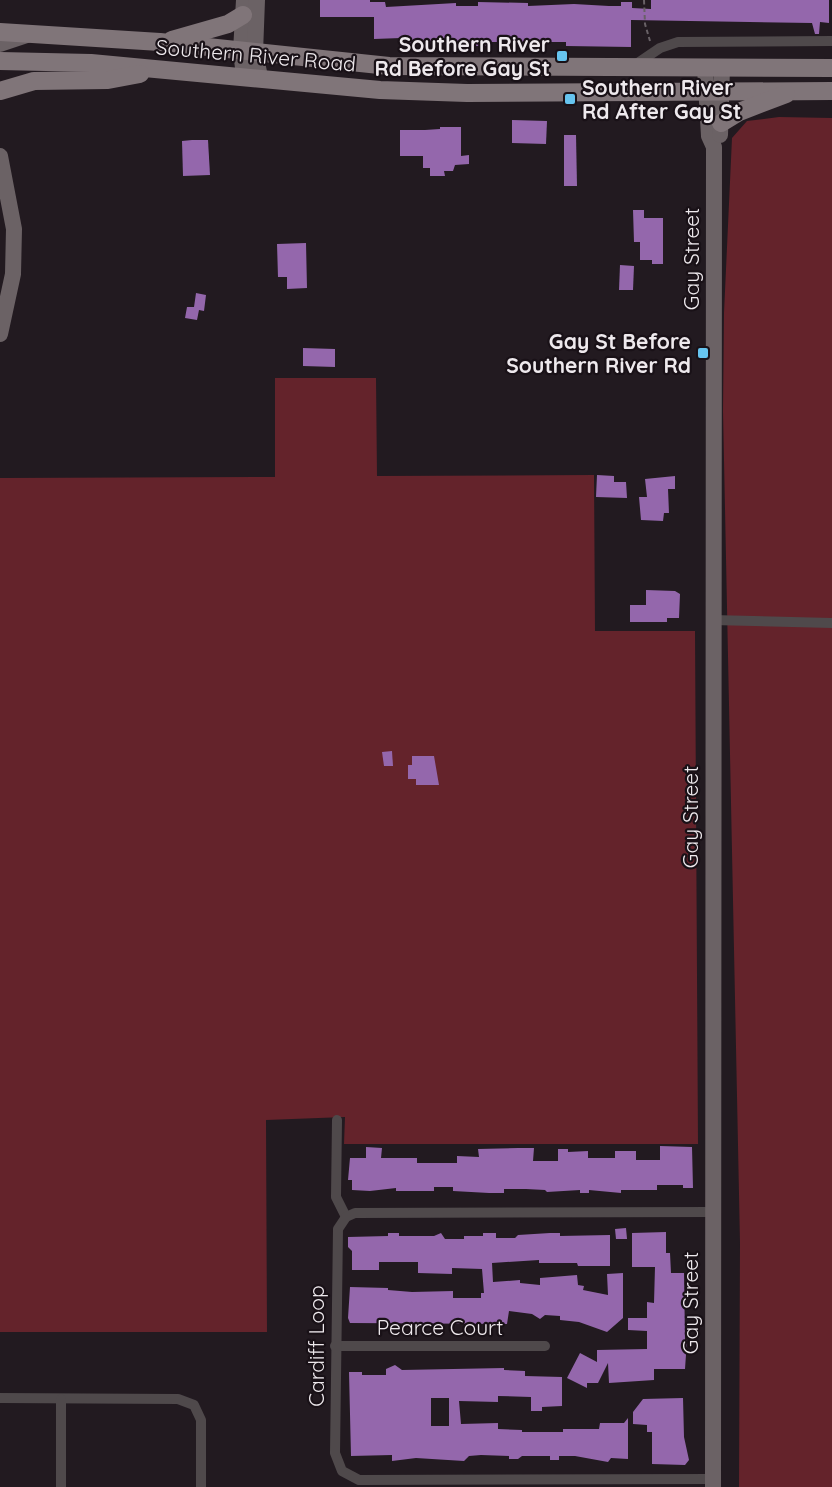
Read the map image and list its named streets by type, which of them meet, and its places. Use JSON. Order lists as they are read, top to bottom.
{
  "streets": {
    "main road": ["Southern River Road", "Gay Street"],
    "street": ["Pearce Court", "Cardiff Loop"]
  },
  "crossings": [
    ["Southern River Road", "Gay Street"],
    ["Gay Street", "Cardiff Loop"],
    ["Pearce Court", "Cardiff Loop"]
  ],
  "places": {
    "transit": ["Southern River Rd Before Gay St", "Southern River Rd After Gay St", "Gay St Before Southern River Rd"]
  }
}
